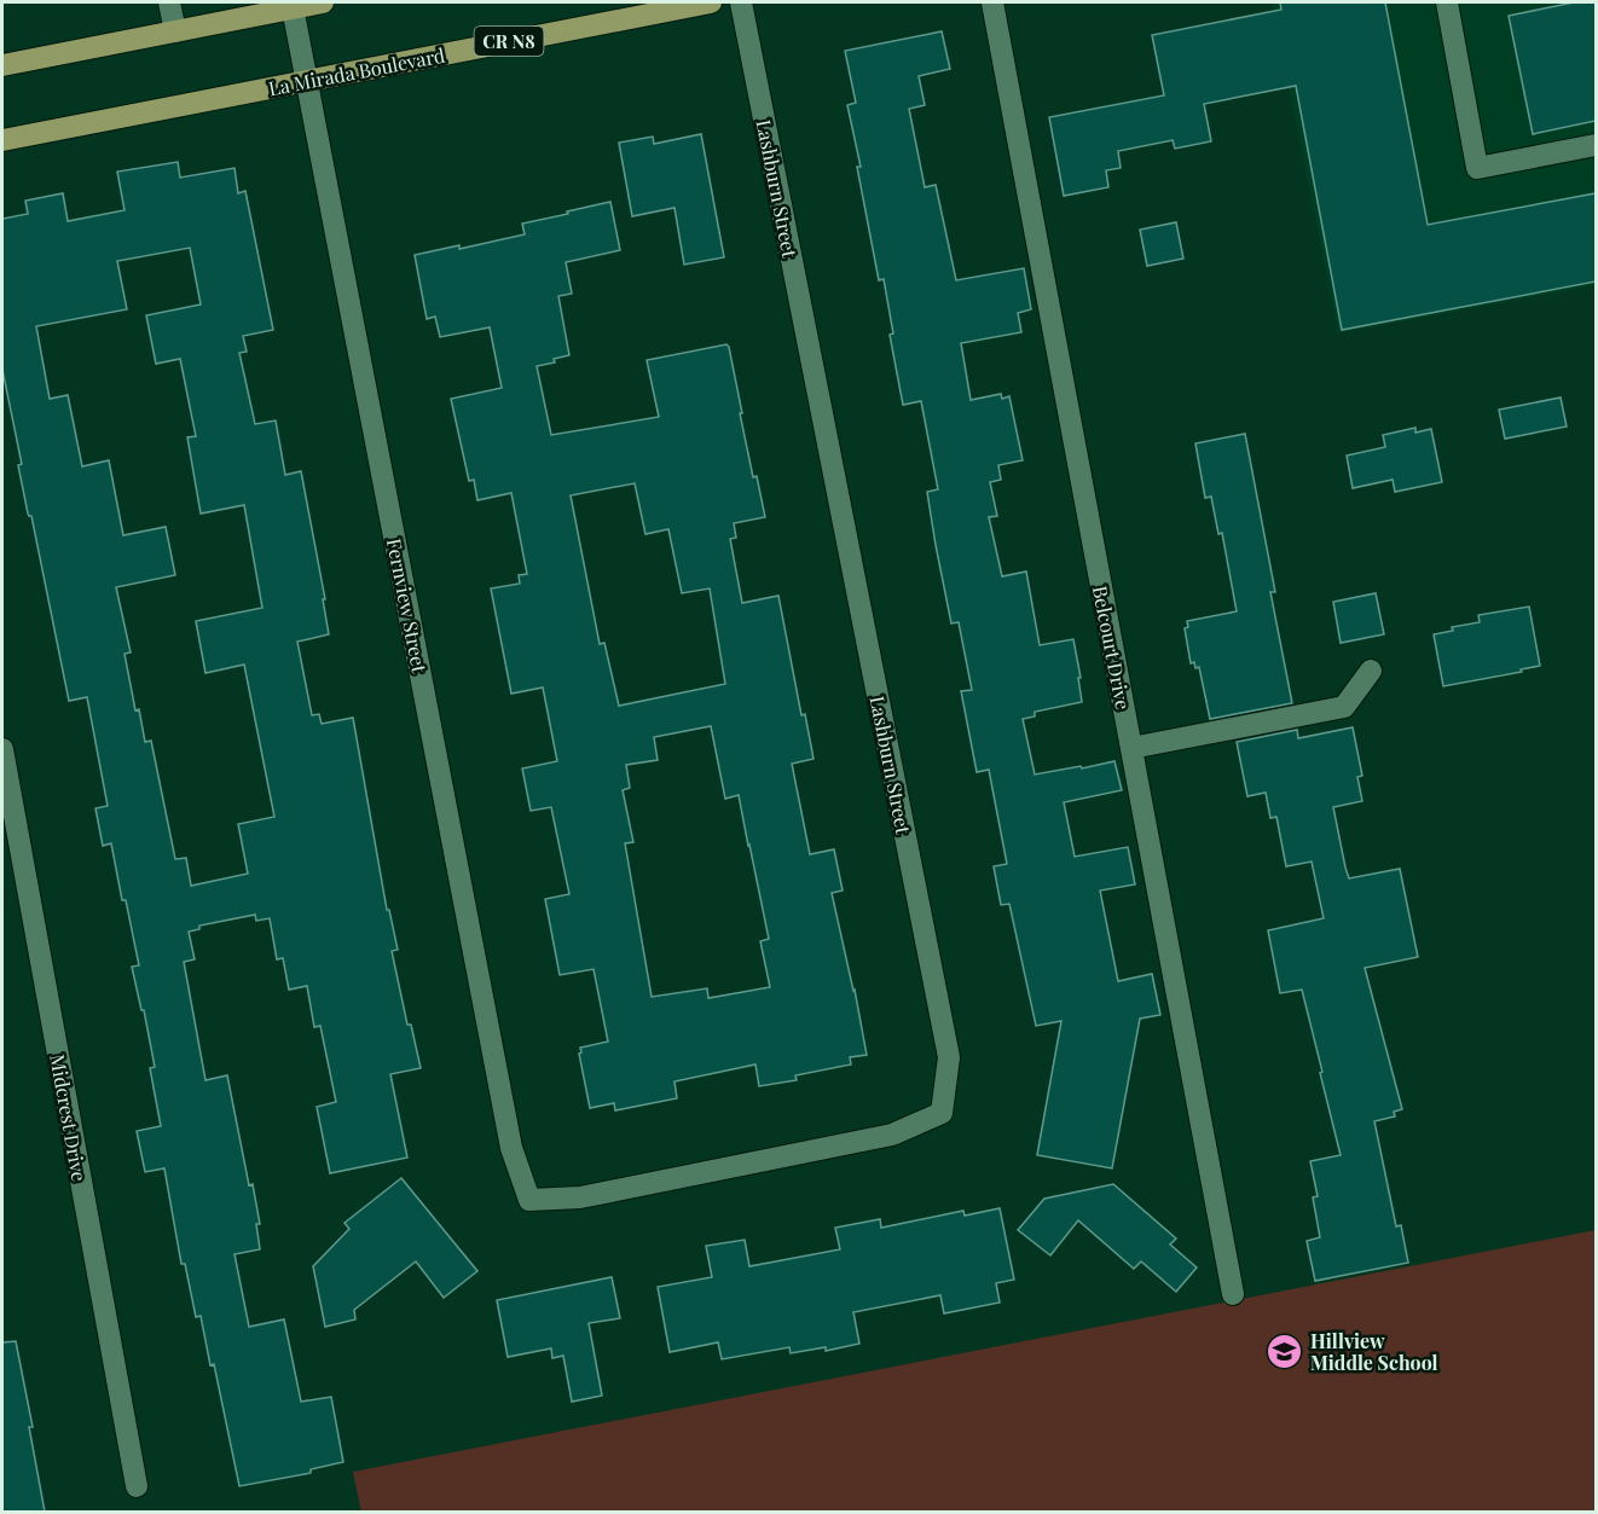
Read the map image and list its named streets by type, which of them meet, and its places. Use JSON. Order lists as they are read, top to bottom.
{
  "streets": {
    "main road": ["CR N8", "La Mirada Boulevard"],
    "street": [
      "Lashburn Street",
      "Fernview Street",
      "Belcourt Drive",
      "Midcrest Drive"
    ]
  },
  "crossings": [
    ["La Mirada Boulevard", "Fernview Street"],
    ["Lashburn Street", "Fernview Street"]
  ],
  "places": {
    "school or university": ["Hillview Middle School"]
  }
}
